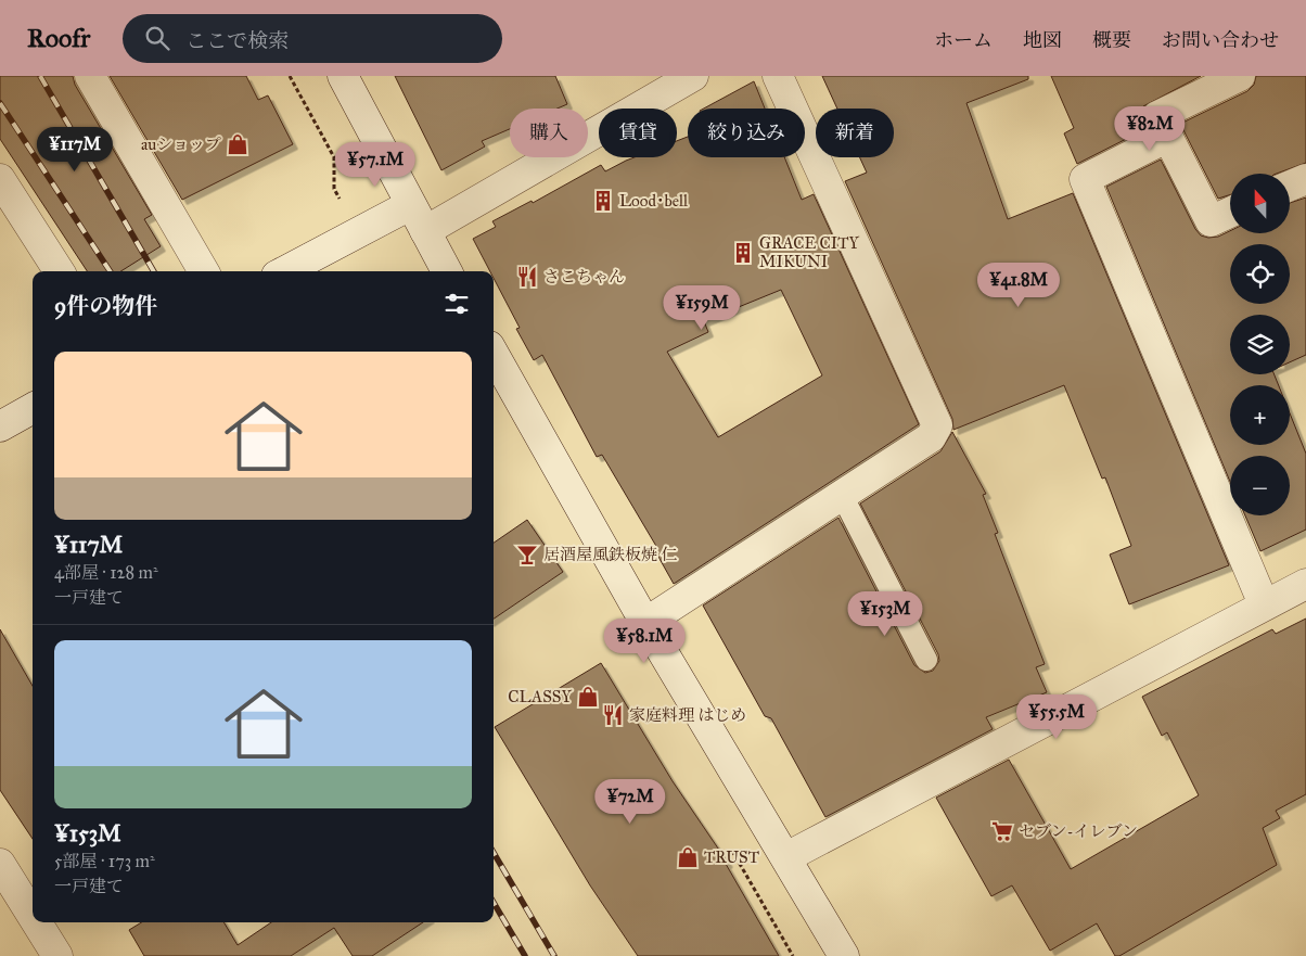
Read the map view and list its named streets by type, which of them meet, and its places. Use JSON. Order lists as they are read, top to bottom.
{
  "places": {
    "shop": ["auショップ", "CLASSY", "TRUST"],
    "building": ["Lood･bell", "GRACE CITY MIKUNI"],
    "restaurant": ["さこちゃん", "家庭料理 はじめ"],
    "bar": ["居酒屋風鉄板焼 仁"],
    "supermarket": ["セブン-イレブン"]
  },
  "north": "top",
  "page": {
    "header": "Roofr",
    "search": "ここで検索",
    "nav": [
      "ホーム",
      "地図",
      "概要",
      "お問い合わせ"
    ],
    "price": [
      "¥82M",
      "¥117M",
      "¥57.1M",
      "¥41.8M",
      "¥159M",
      "¥153M",
      "¥58.1M",
      "¥55.5M",
      "¥72M"
    ],
    "chip": [
      "購入",
      "賃貸",
      "絞り込み",
      "新着"
    ],
    "map_buttons": ["+", "−"],
    "heading": "9件の物件",
    "list": [
      {
        "name": "¥117M",
        "note": "4部屋 · 128 m² · 一戸建て"
      },
      {
        "name": "¥153M",
        "note": "5部屋 · 173 m² · 一戸建て"
      }
    ]
  }
}
